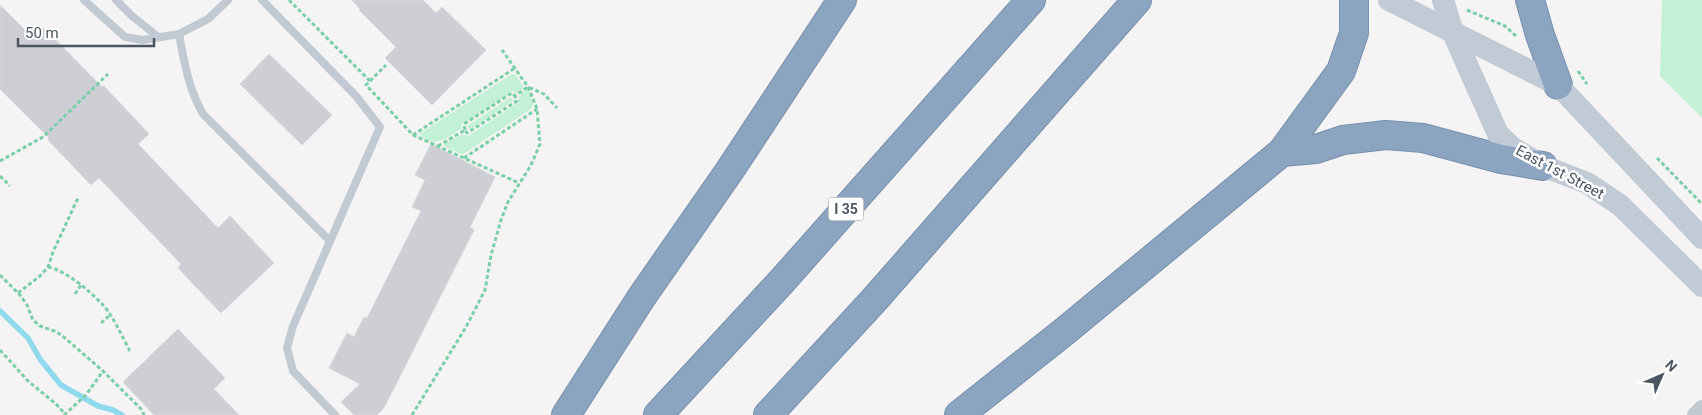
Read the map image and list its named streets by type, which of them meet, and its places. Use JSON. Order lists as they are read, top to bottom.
{
  "streets": {
    "highway": ["I 35"],
    "main road": ["East 1st Street"]
  },
  "scale_bar": "50 m",
  "north": "top right"
}
